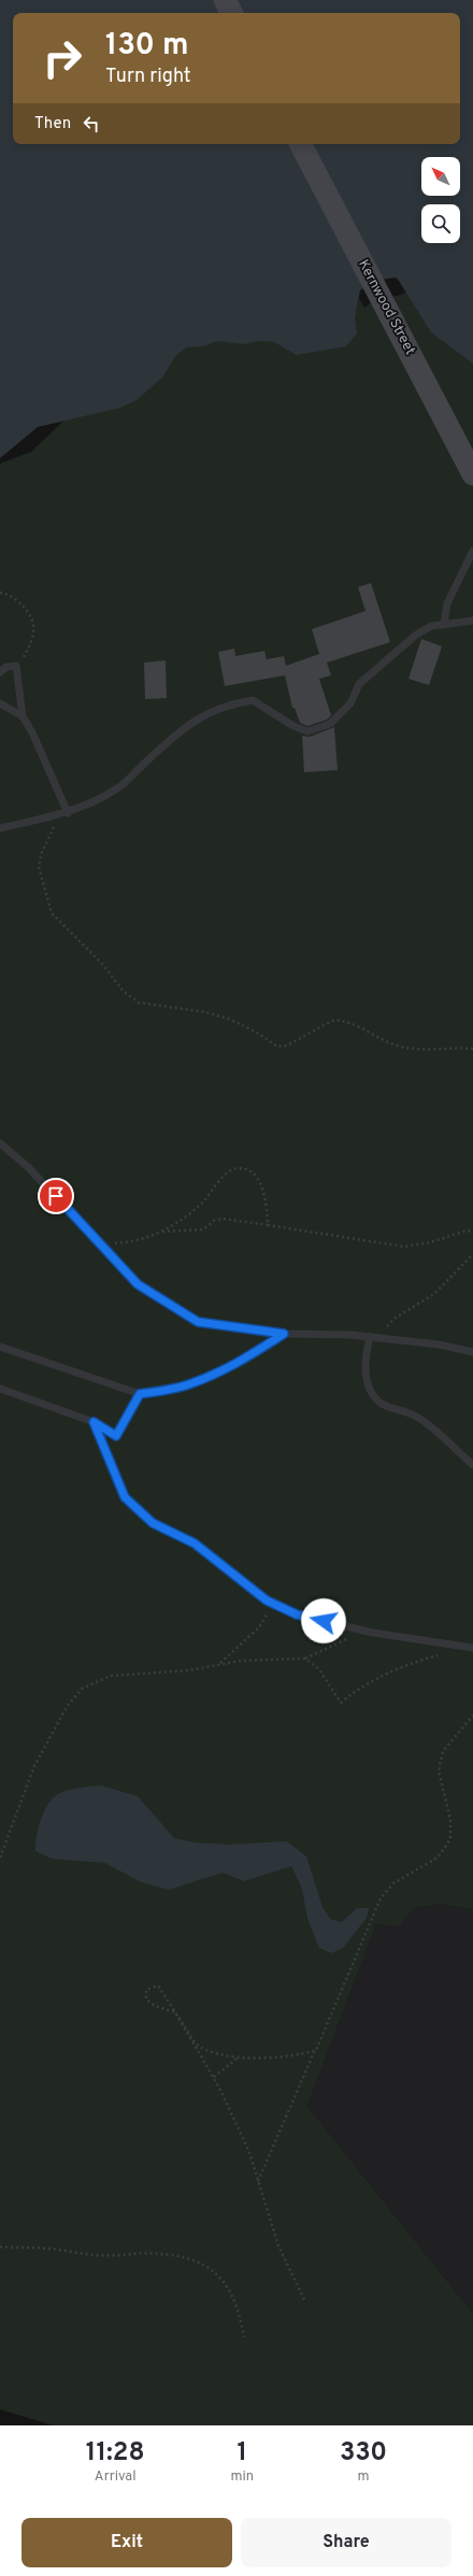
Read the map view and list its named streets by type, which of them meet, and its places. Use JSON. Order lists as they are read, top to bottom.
{
  "streets": {
    "main road": ["Kernwood Street"]
  },
  "north": "top left",
  "page": {
    "turn": ["130 m", "Turn right"],
    "then": "Then",
    "eta": [
      "11:28",
      "Arrival",
      "1",
      "min",
      "330",
      "m"
    ],
    "buttons": ["Exit", "Share"]
  }
}
